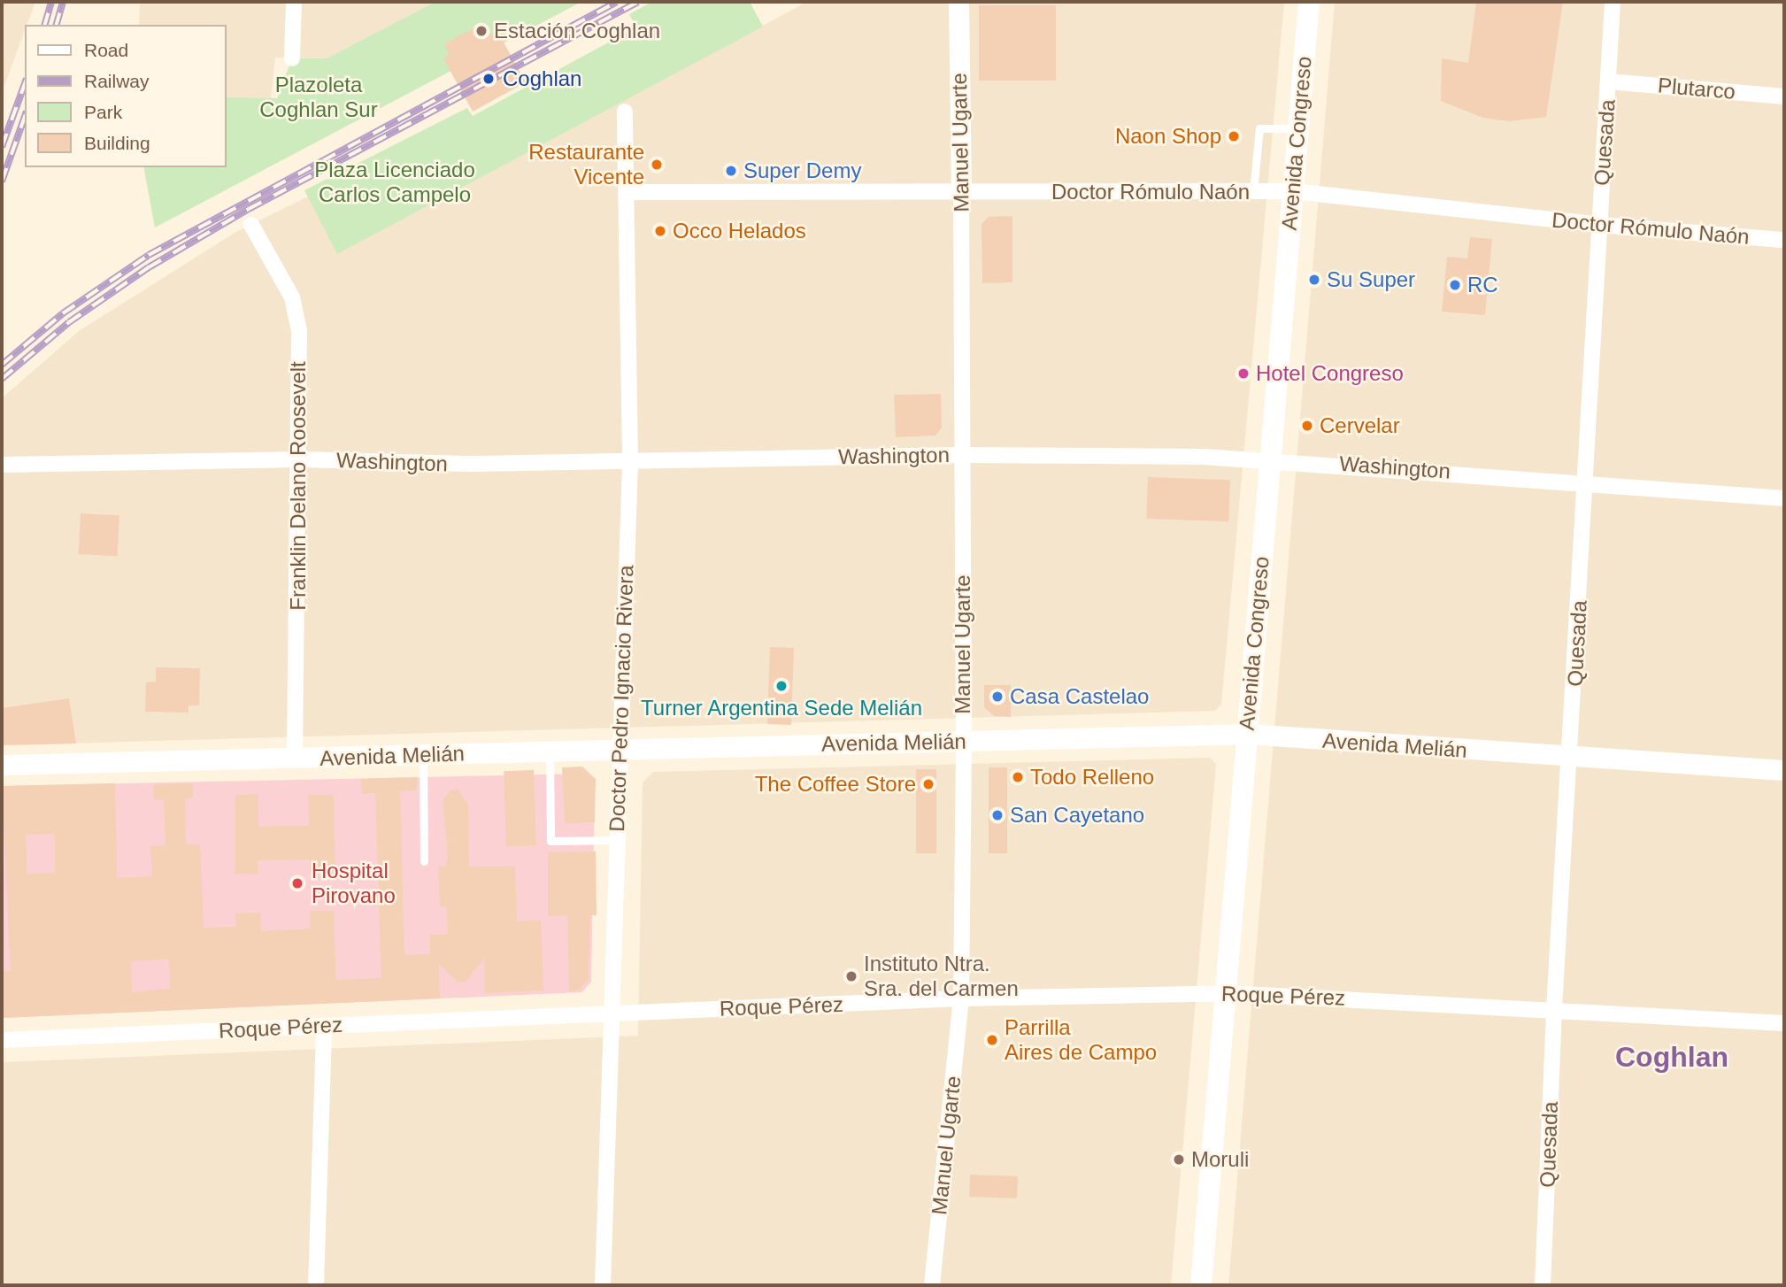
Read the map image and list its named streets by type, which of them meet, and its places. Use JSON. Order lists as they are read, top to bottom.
{
  "streets": {
    "main road": ["Avenida Congreso"],
    "street": [
      "Plutarco",
      "Manuel Ugarte",
      "Quesada",
      "Doctor Rómulo Naón",
      "Washington",
      "Franklin Delano Roosevelt",
      "Doctor Pedro Ignacio Rivera",
      "Avenida Melián",
      "Roque Pérez"
    ]
  },
  "crossings": [
    ["Plutarco", "Quesada"],
    ["Manuel Ugarte", "Doctor Rómulo Naón"],
    ["Manuel Ugarte", "Washington"],
    ["Manuel Ugarte", "Avenida Melián"],
    ["Manuel Ugarte", "Roque Pérez"],
    ["Quesada", "Doctor Rómulo Naón"],
    ["Quesada", "Washington"],
    ["Quesada", "Avenida Melián"],
    ["Quesada", "Roque Pérez"],
    ["Avenida Congreso", "Doctor Rómulo Naón"],
    ["Avenida Congreso", "Washington"],
    ["Avenida Congreso", "Avenida Melián"],
    ["Avenida Congreso", "Roque Pérez"],
    ["Doctor Rómulo Naón", "Doctor Pedro Ignacio Rivera"],
    ["Washington", "Franklin Delano Roosevelt"],
    ["Washington", "Doctor Pedro Ignacio Rivera"],
    ["Franklin Delano Roosevelt", "Avenida Melián"],
    ["Doctor Pedro Ignacio Rivera", "Avenida Melián"],
    ["Doctor Pedro Ignacio Rivera", "Roque Pérez"]
  ],
  "districts": ["Coghlan"],
  "parks": ["Plazoleta Coghlan Sur", "Plaza Licenciado Carlos Campelo"],
  "places": [
    "Estación Coghlan",
    "Coghlan",
    "Naon Shop",
    "Restaurante Vicente",
    "Super Demy",
    "Occo Helados",
    "Su Super",
    "RC",
    "Hotel Congreso",
    "Cervelar",
    "Turner Argentina Sede Melián",
    "Casa Castelao",
    "Todo Relleno",
    "The Coffee Store",
    "San Cayetano",
    "Hospital Pirovano",
    "Instituto Ntra. Sra. del Carmen",
    "Parrilla Aires de Campo",
    "Moruli"
  ],
  "legend": [
    "Road",
    "Railway",
    "Park",
    "Building"
  ]
}
